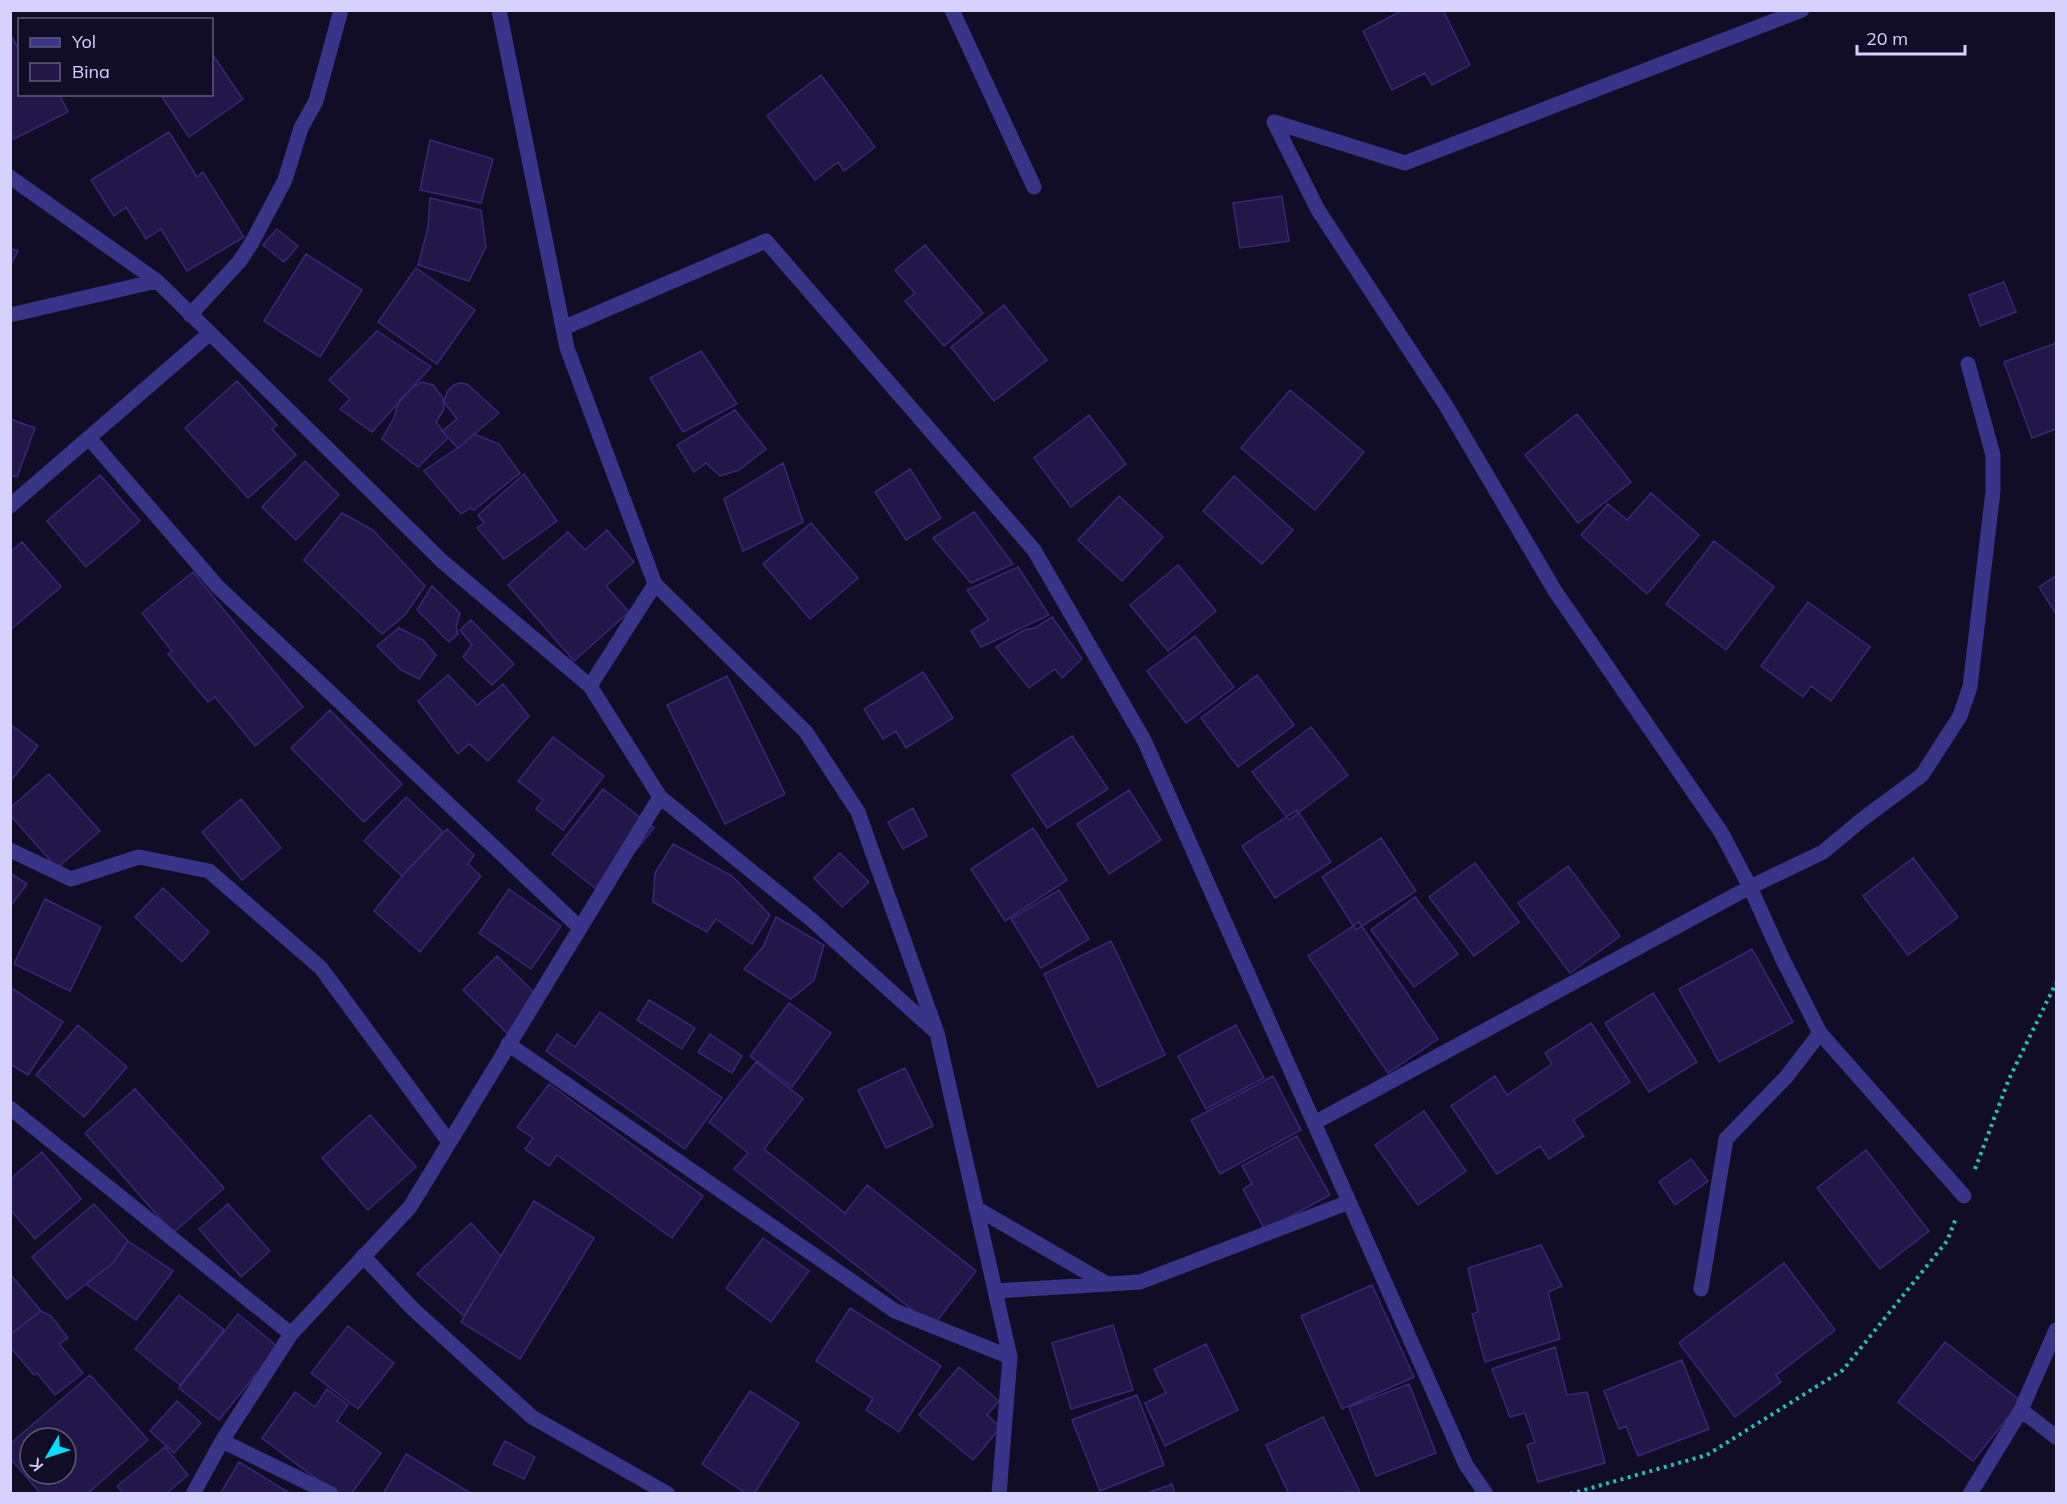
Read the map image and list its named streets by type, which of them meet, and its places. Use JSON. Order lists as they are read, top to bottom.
{
  "legend": ["Yol", "Bina"],
  "scale_bar": "20 m",
  "north": "bottom left"
}
